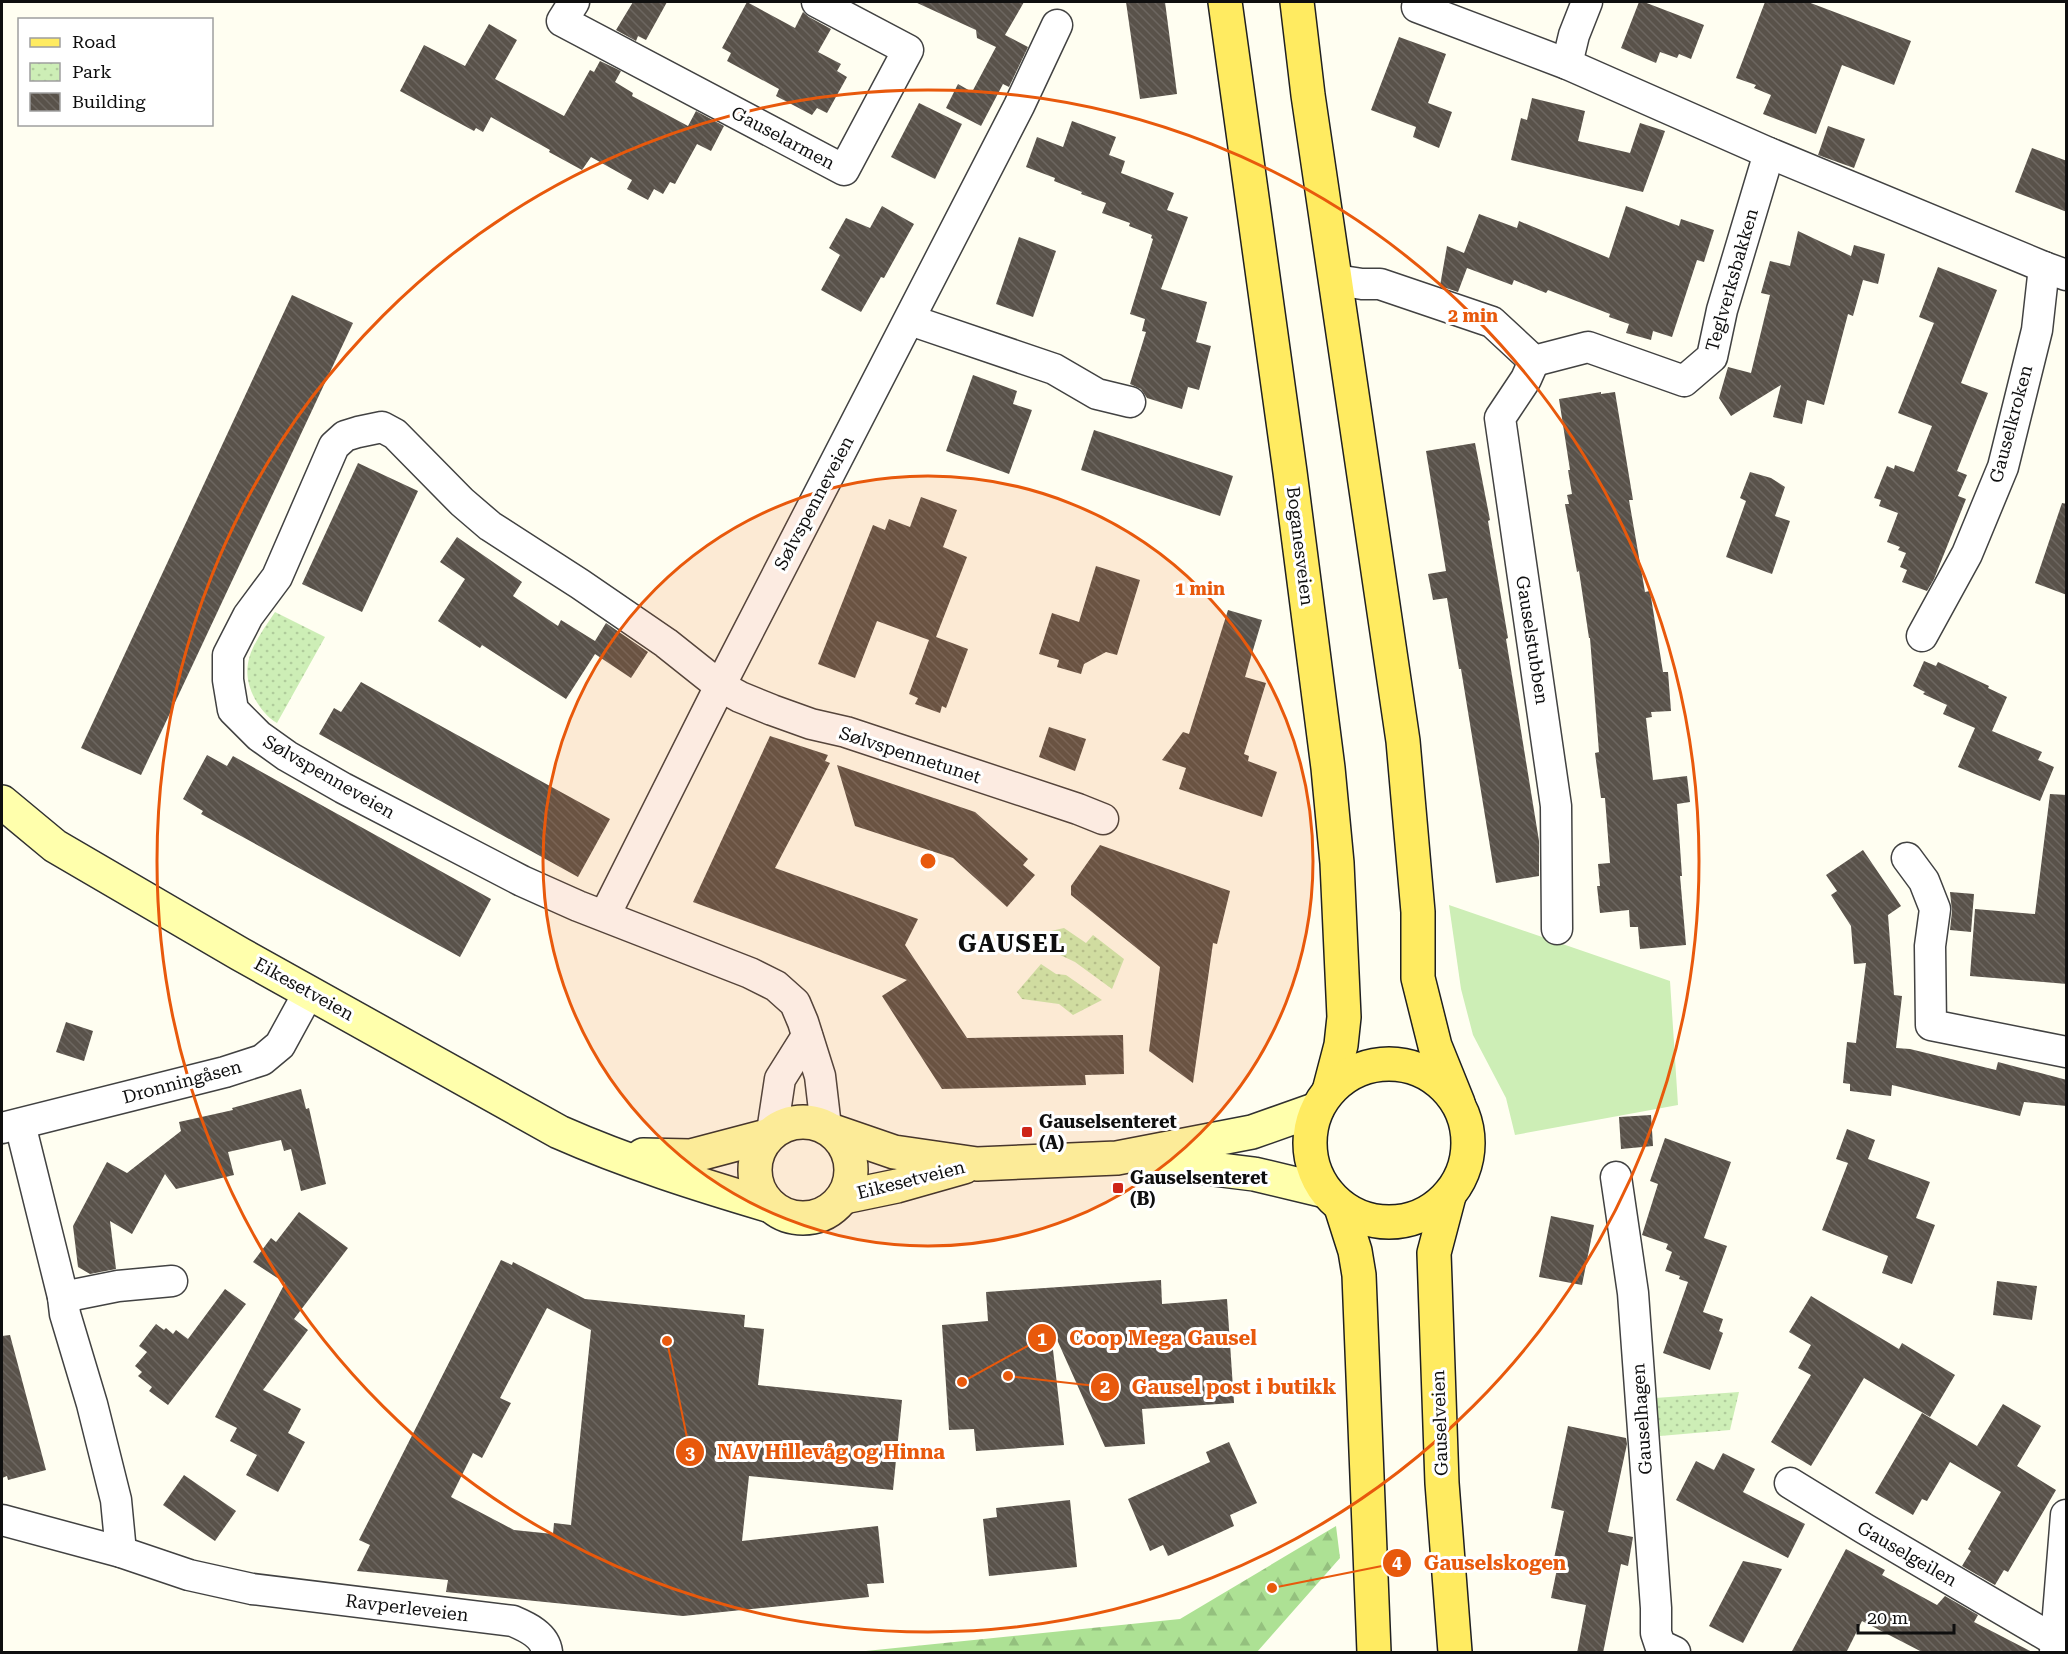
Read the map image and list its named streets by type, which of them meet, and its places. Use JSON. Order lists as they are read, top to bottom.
{
  "streets": {
    "main road": ["Boganesveien", "Eikesetveien", "Gauselveien"],
    "street": [
      "Gauselarmen",
      "Teglverksbakken",
      "Gauselkroken",
      "Sølvspenneveien",
      "Gauselstubben",
      "Sølvspennetunet",
      "Dronningåsen",
      "Gauselhagen",
      "Gauselgeilen",
      "Ravperleveien"
    ]
  },
  "crossings": [
    ["Teglverksbakken", "Gauselstubben"],
    ["Sølvspenneveien", "Sølvspennetunet"],
    ["Boganesveien", "Eikesetveien"],
    ["Boganesveien", "Gauselveien"],
    ["Eikesetveien", "Dronningåsen"],
    ["Eikesetveien", "Gauselveien"],
    ["Dronningåsen", "Ravperleveien"]
  ],
  "districts": ["GAUSEL"],
  "places": {
    "transit": ["Gauselsenteret (A)", "Gauselsenteret (B)"],
    "other": [
      "NAV Hillevåg og Hinna",
      "Gausel post i butikk",
      "Coop Mega Gausel",
      "Gauselskogen"
    ]
  },
  "legend": ["Road", "Park", "Building"],
  "scale_bar": "20 m",
  "rings": ["2 min", "1 min"]
}
